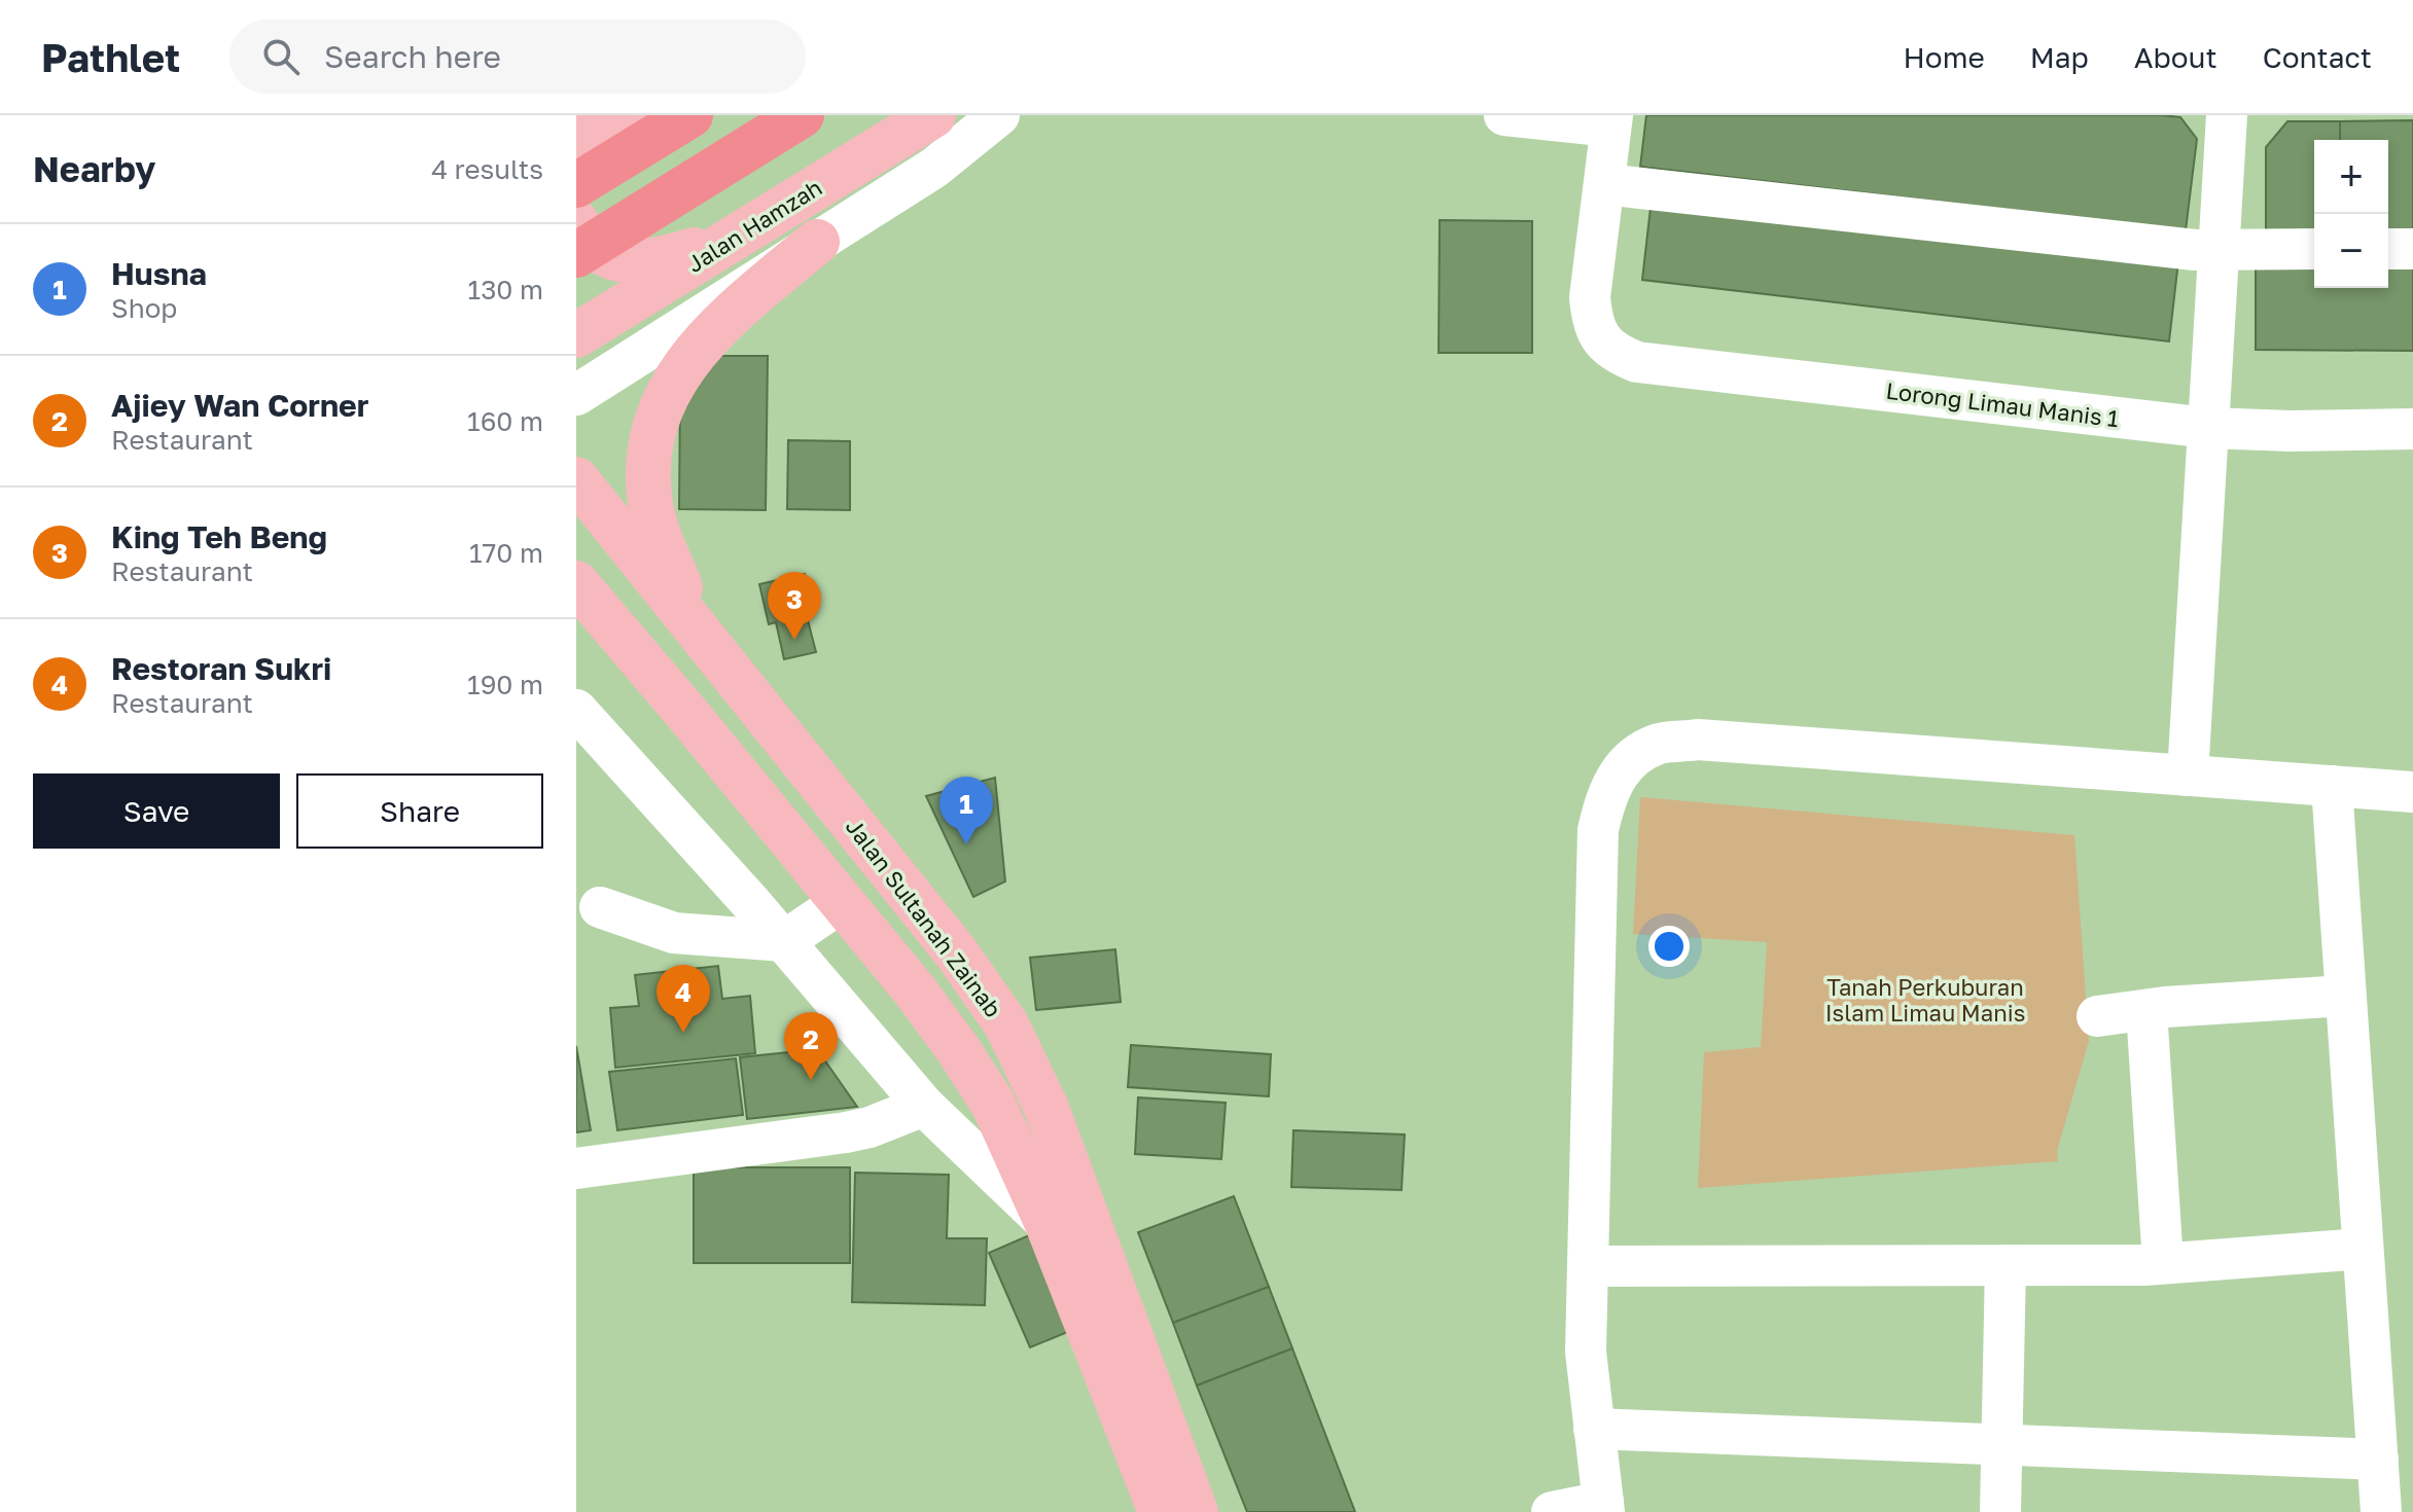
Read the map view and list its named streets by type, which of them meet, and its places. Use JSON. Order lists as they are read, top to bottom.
{
  "streets": {
    "main road": ["Jalan Hamzah", "Jalan Sultanah Zainab"],
    "street": ["Lorong Limau Manis 1"]
  },
  "parks": ["Tanah Perkuburan Islam Limau Manis"],
  "page": {
    "header": "Pathlet",
    "search": "Search here",
    "nav": [
      "Home",
      "Map",
      "About",
      "Contact"
    ],
    "heading": ["Nearby", "4 results"],
    "map_buttons": ["+", "−"],
    "list": [
      {
        "mark": "1",
        "name": "Husna",
        "note": "Shop",
        "value": "130 m"
      },
      {
        "mark": "2",
        "name": "Ajiey Wan Corner",
        "note": "Restaurant",
        "value": "160 m"
      },
      {
        "mark": "3",
        "name": "King Teh Beng",
        "note": "Restaurant",
        "value": "170 m"
      },
      {
        "mark": "4",
        "name": "Restoran Sukri",
        "note": "Restaurant",
        "value": "190 m"
      }
    ],
    "pins": [
      "3",
      "1",
      "4",
      "2"
    ],
    "buttons": ["Save", "Share"]
  }
}
